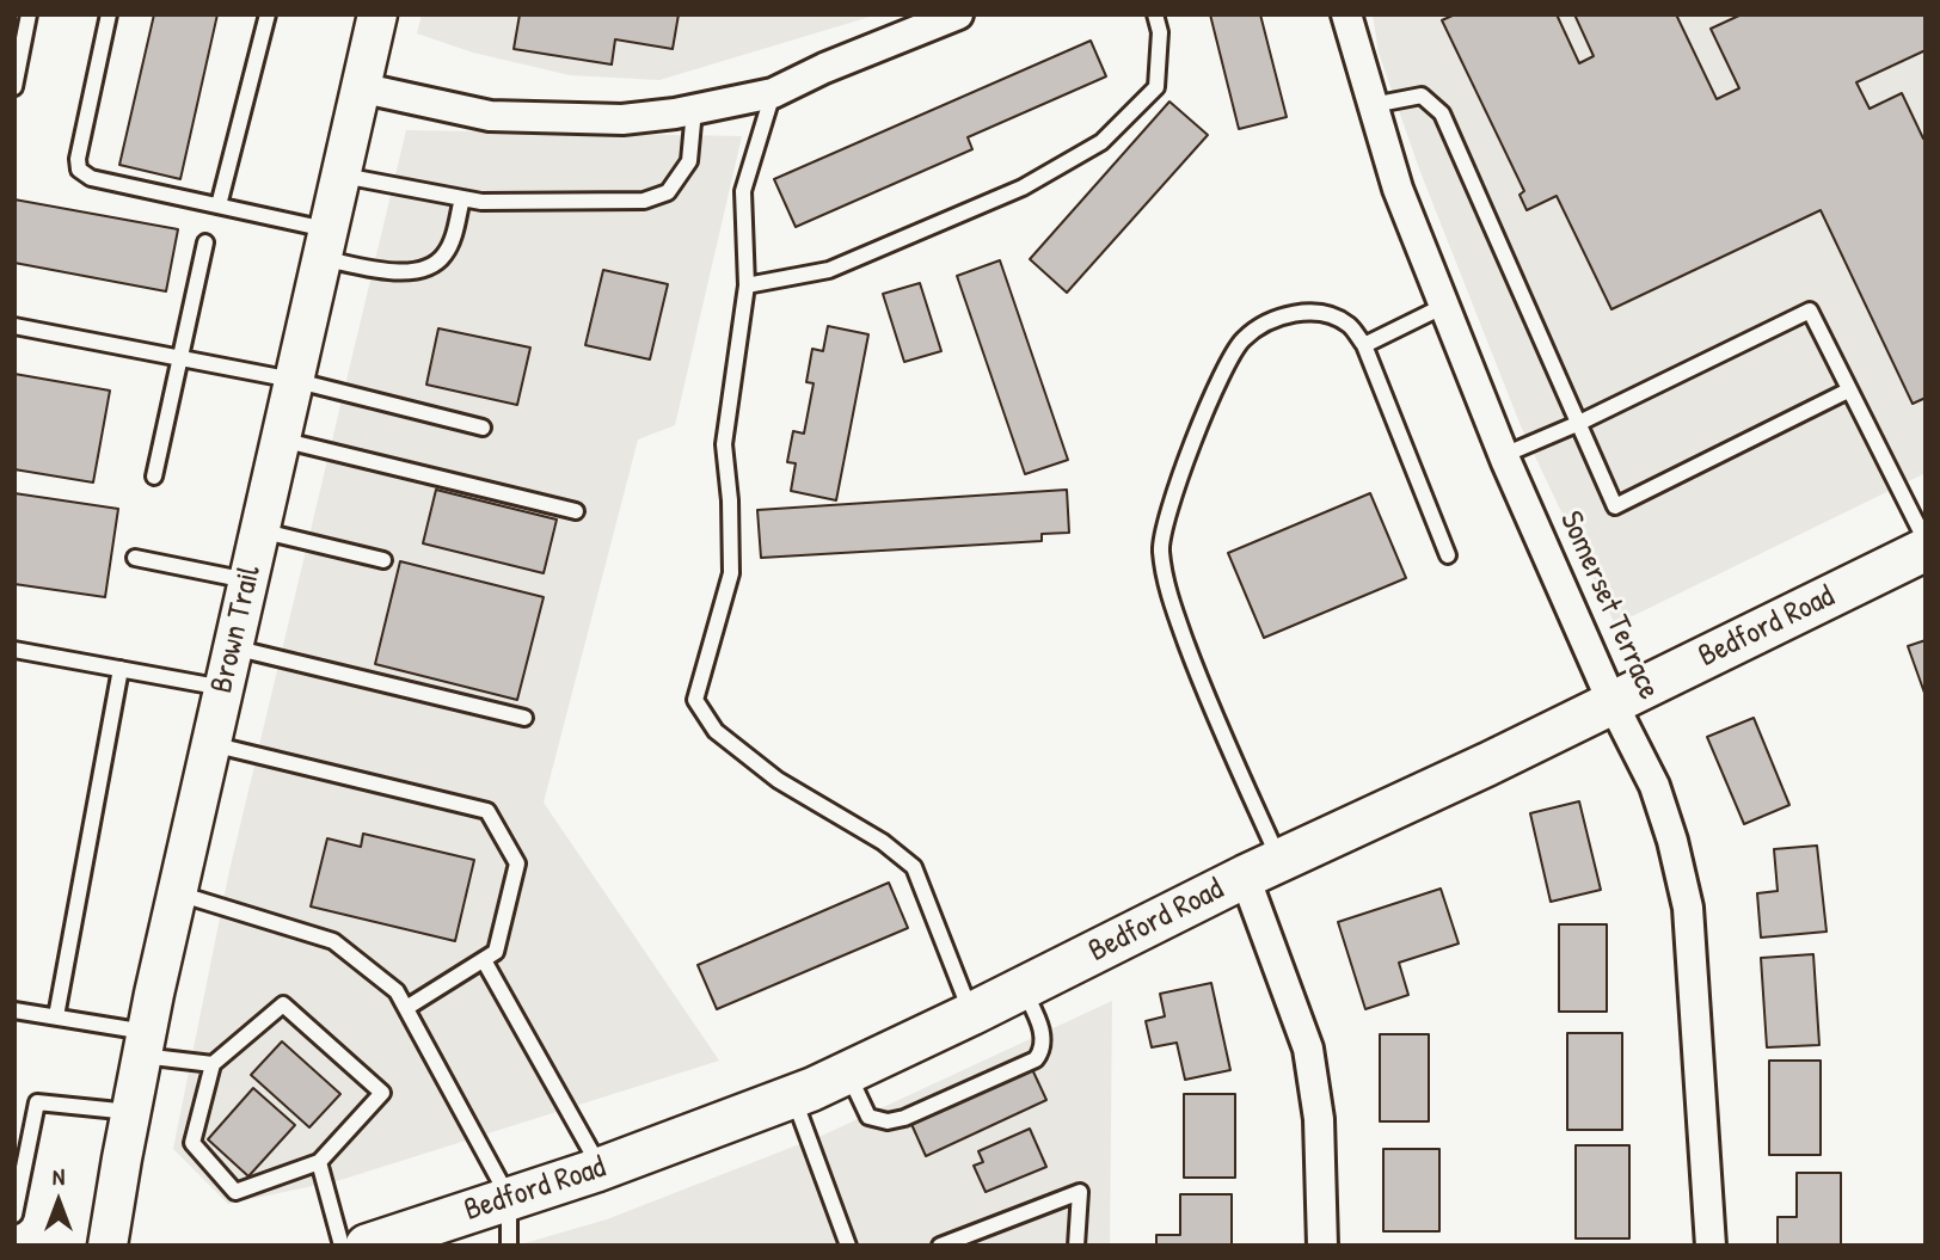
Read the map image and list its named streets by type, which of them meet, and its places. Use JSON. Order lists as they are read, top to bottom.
{
  "streets": {
    "main road": ["Bedford Road"],
    "street": ["Somerset Terrace", "Brown Trail"]
  },
  "crossings": [
    ["Somerset Terrace", "Bedford Road"]
  ],
  "north": "top"
}
